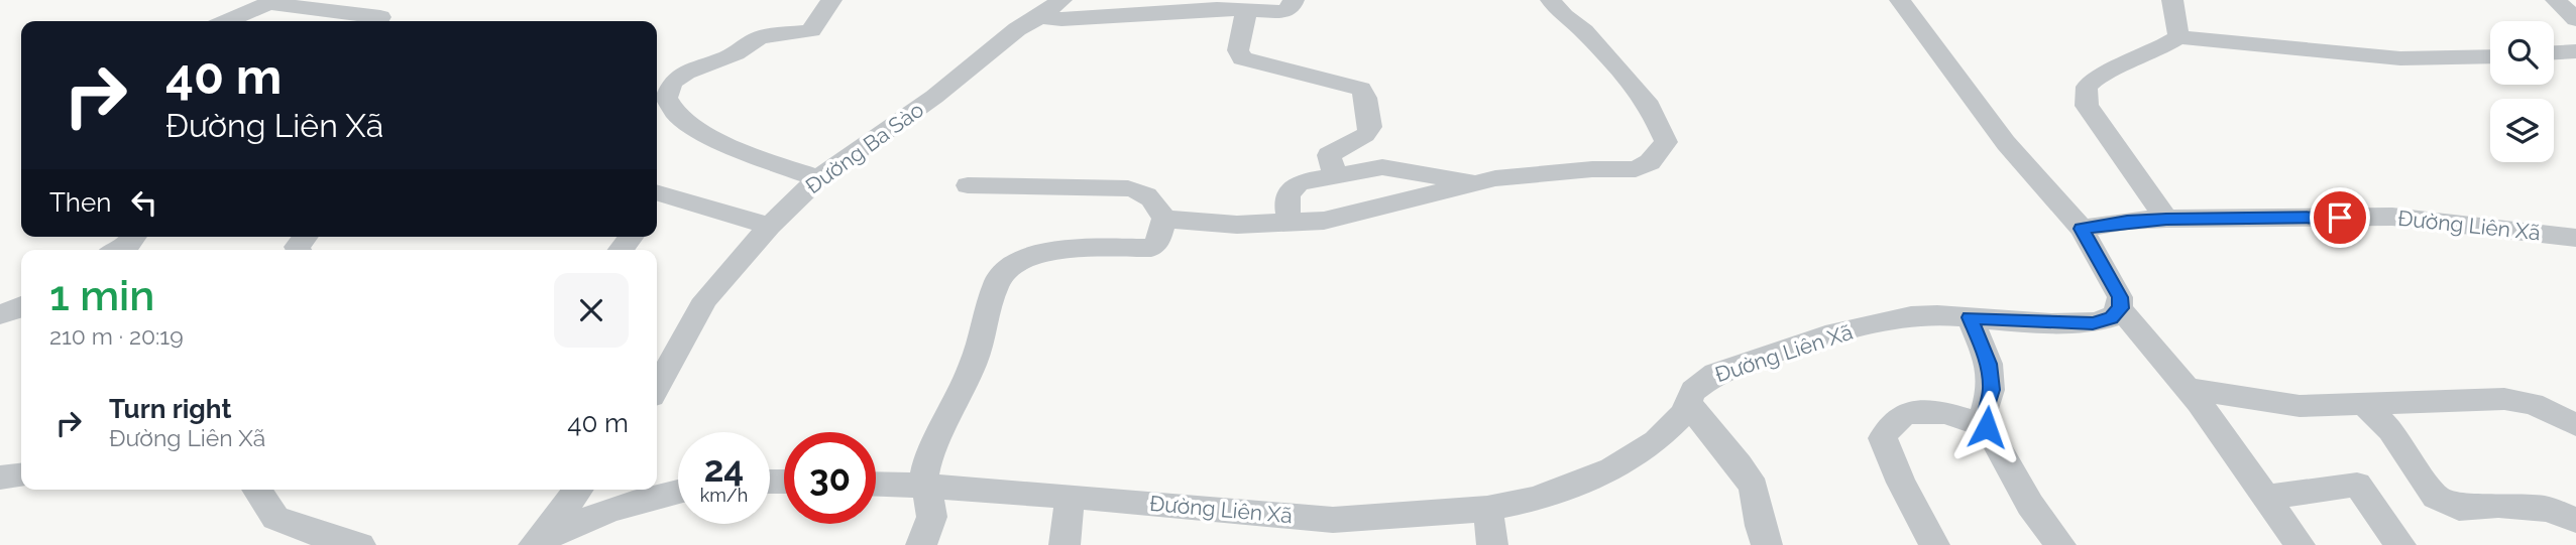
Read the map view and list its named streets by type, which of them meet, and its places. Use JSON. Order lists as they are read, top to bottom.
{
  "streets": {
    "street": ["Đường Ba Sào", "Đường Liên Xã"]
  },
  "page": {
    "turn": ["40 m", "Đường Liên Xã"],
    "then": "Then",
    "heading": ["1 min", "210 m · 20:19"],
    "list": [
      {
        "name": "Turn right",
        "note": "Đường Liên Xã",
        "value": "40 m"
      }
    ],
    "speed": "24 km/h",
    "limit": "30"
  }
}
